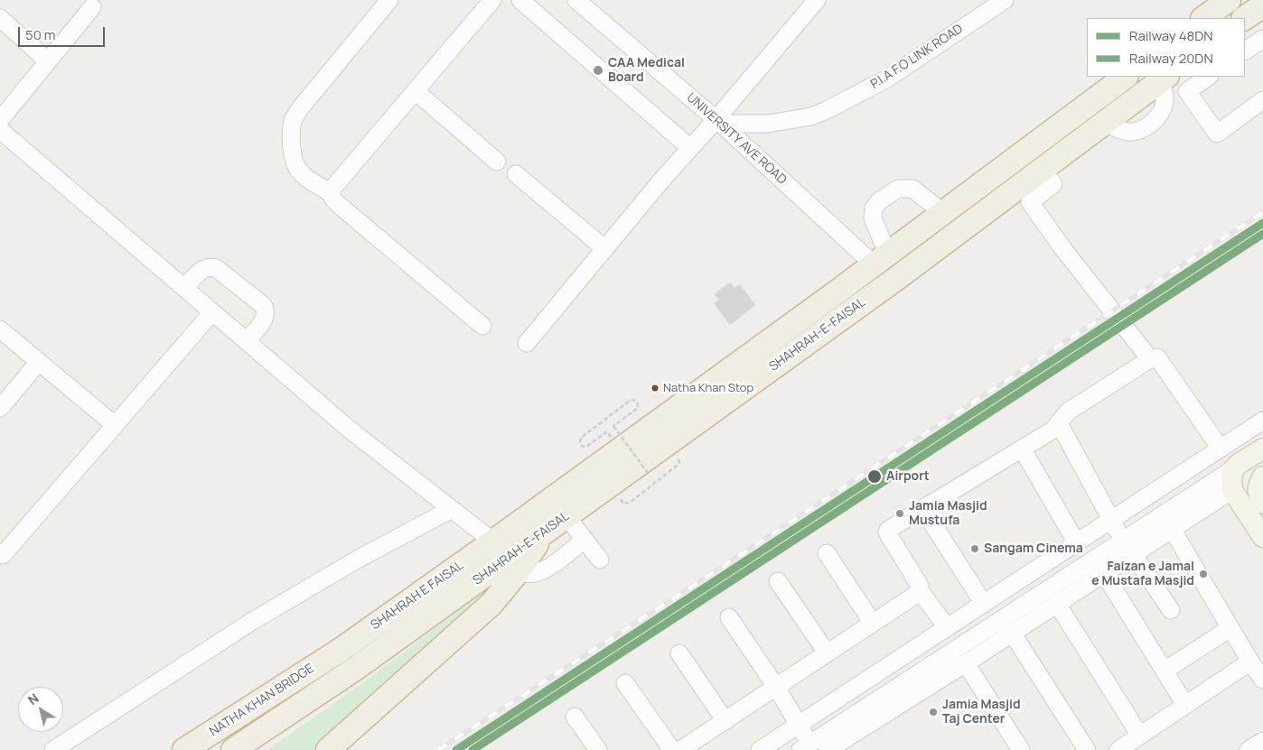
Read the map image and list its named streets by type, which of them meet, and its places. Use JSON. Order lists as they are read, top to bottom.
{
  "streets": {
    "highway": ["SHAHRAH-E-FAISAL", "SHAHRAH E FAISAL", "NATHA KHAN BRIDGE"],
    "street": ["P.I.A F.O LINK ROAD", "UNIVERSITY AVE ROAD"]
  },
  "crossings": [
    ["P.I.A F.O LINK ROAD", "UNIVERSITY AVE ROAD"],
    ["UNIVERSITY AVE ROAD", "SHAHRAH-E-FAISAL"],
    ["SHAHRAH-E-FAISAL", "SHAHRAH E FAISAL"],
    ["SHAHRAH-E-FAISAL", "NATHA KHAN BRIDGE"],
    ["SHAHRAH E FAISAL", "NATHA KHAN BRIDGE"]
  ],
  "places": [
    "CAA Medical Board",
    "Natha Khan Stop",
    "Airport",
    "Jamia Masjid Mustufa",
    "Sangam Cinema",
    "Faizan e Jamal e Mustafa Masjid",
    "Jamia Masjid Taj Center"
  ],
  "lines": ["rail line 48DN", "rail line 20DN"],
  "legend": ["Railway 48DN", "Railway 20DN"],
  "scale_bar": "50 m",
  "north": "top left"
}
